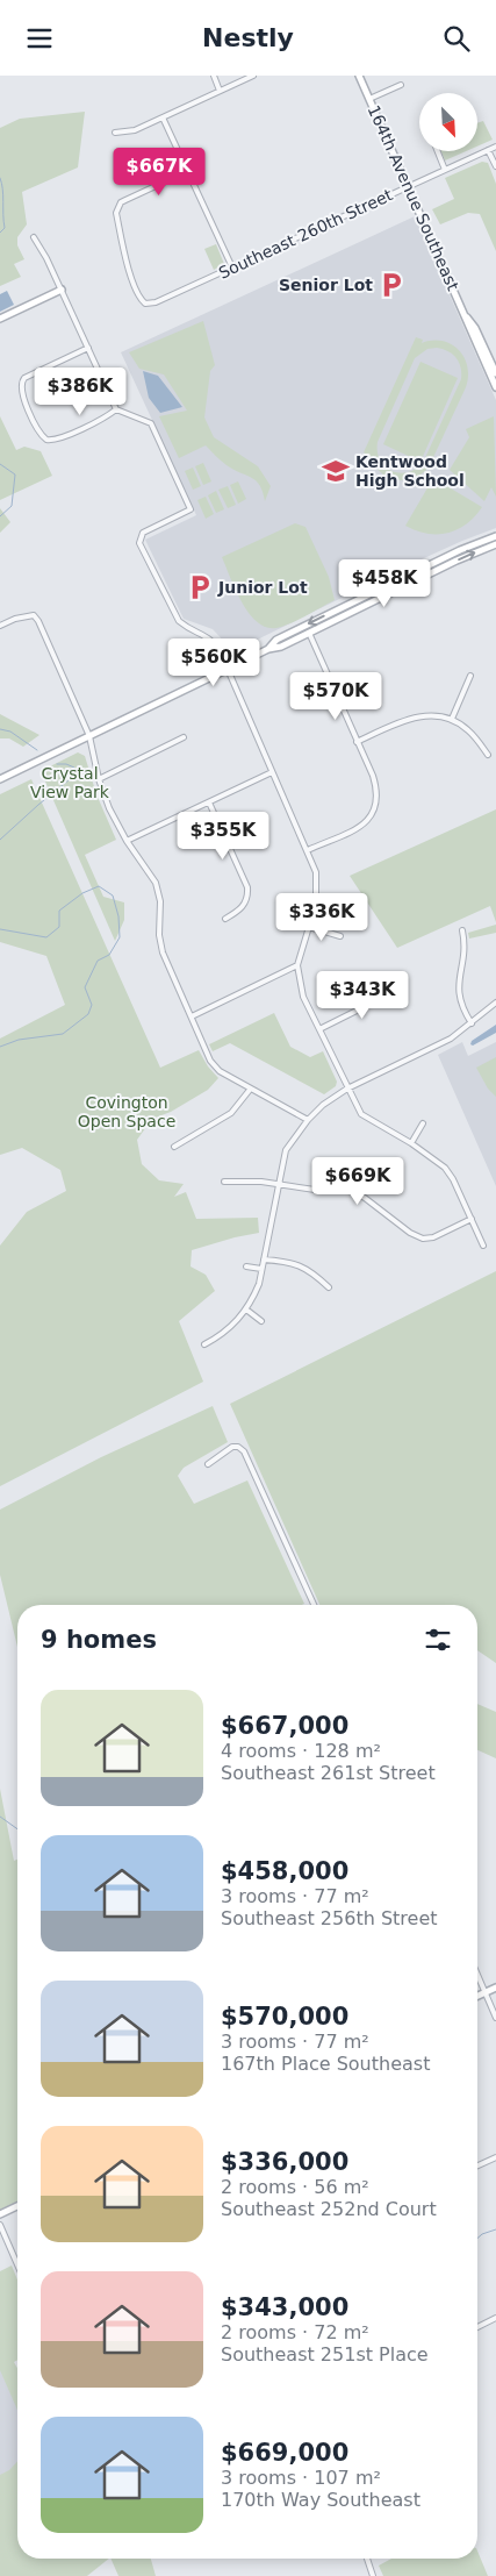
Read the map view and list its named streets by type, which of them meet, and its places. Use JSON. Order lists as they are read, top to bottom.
{
  "streets": {
    "main road": ["164th Avenue Southeast"],
    "street": ["Southeast 260th Street"]
  },
  "crossings": [
    ["164th Avenue Southeast", "Southeast 260th Street"]
  ],
  "parks": ["Crystal View Park", "Covington Open Space"],
  "places": {
    "parking": ["Senior Lot", "Junior Lot"],
    "school or university": ["Kentwood High School"]
  },
  "north": "bottom right",
  "page": {
    "header": "Nestly",
    "price": [
      "$667K",
      "$386K",
      "$458K",
      "$560K",
      "$570K",
      "$355K",
      "$336K",
      "$343K",
      "$669K"
    ],
    "heading": "9 homes",
    "list": [
      {
        "name": "$667,000",
        "note": "4 rooms · 128 m² · Southeast 261st Street"
      },
      {
        "name": "$458,000",
        "note": "3 rooms · 77 m² · Southeast 256th Street"
      },
      {
        "name": "$570,000",
        "note": "3 rooms · 77 m² · 167th Place Southeast"
      },
      {
        "name": "$336,000",
        "note": "2 rooms · 56 m² · Southeast 252nd Court"
      },
      {
        "name": "$343,000",
        "note": "2 rooms · 72 m² · Southeast 251st Place"
      },
      {
        "name": "$669,000",
        "note": "3 rooms · 107 m² · 170th Way Southeast"
      }
    ]
  }
}
